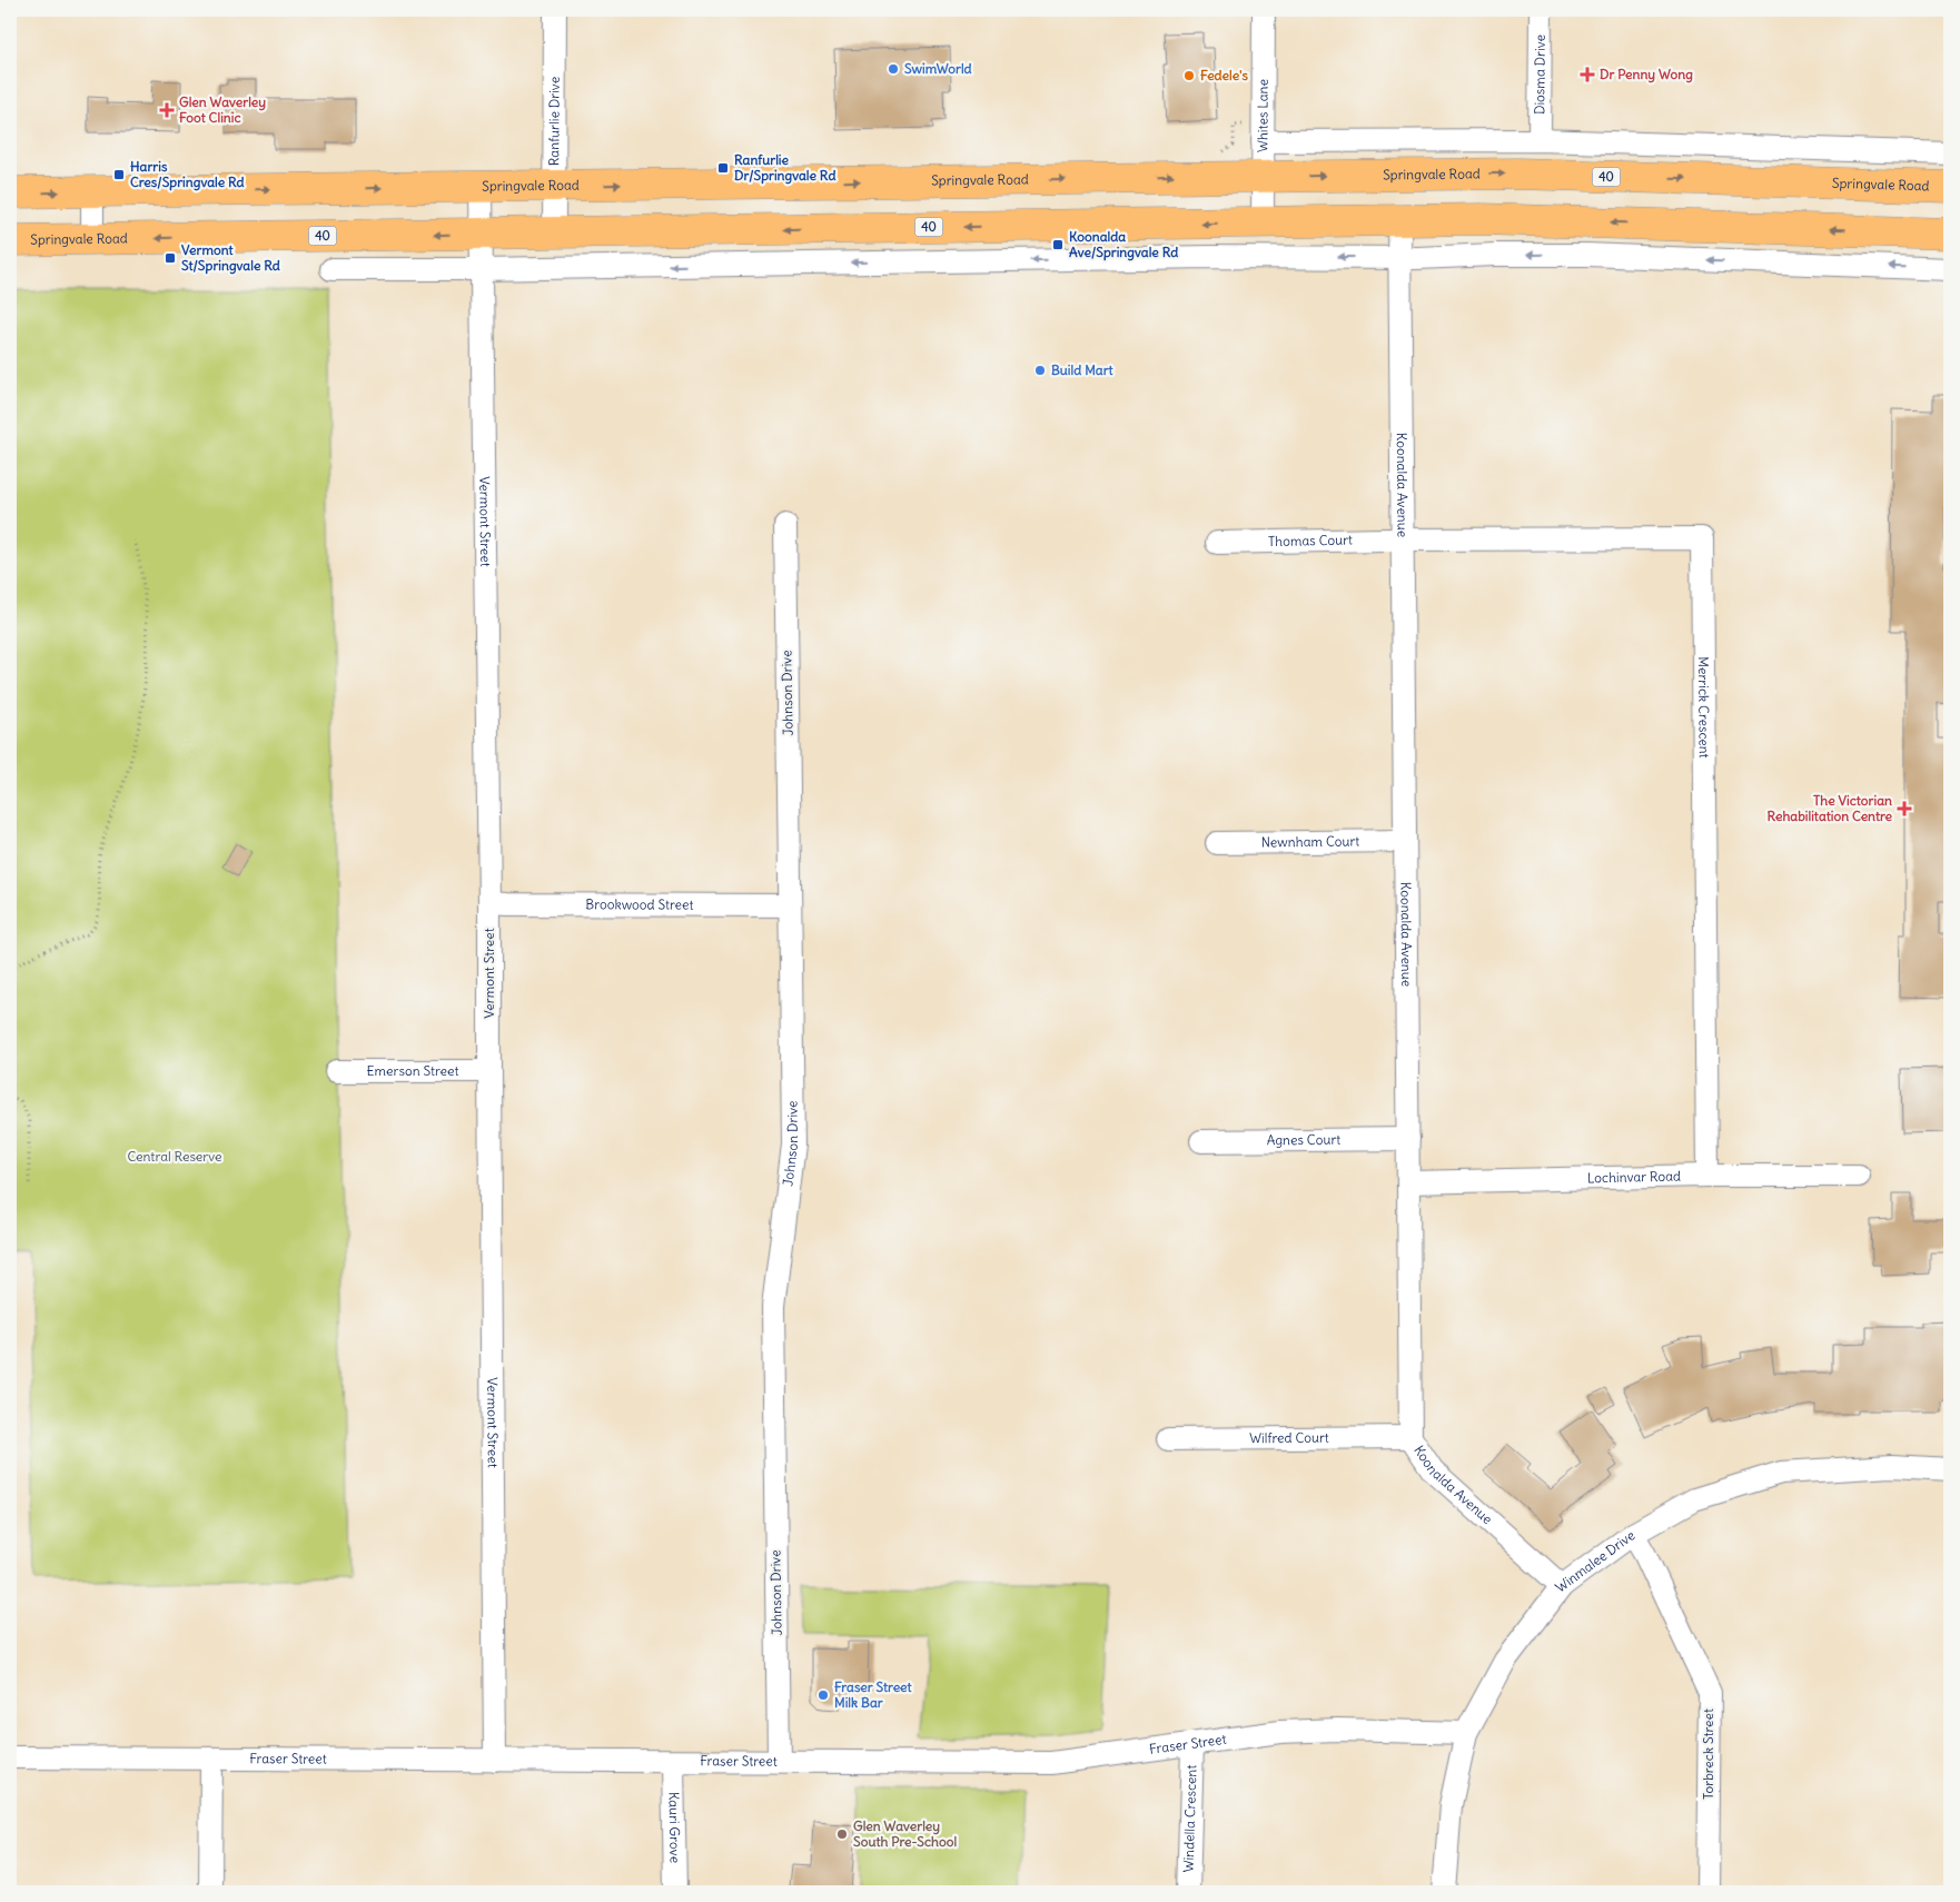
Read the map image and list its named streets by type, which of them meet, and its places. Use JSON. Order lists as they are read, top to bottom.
{
  "streets": {
    "highway": ["Springvale Road", "40"],
    "street": [
      "Diosma Drive",
      "Whites Lane",
      "Ranfurlie Drive",
      "Koonalda Avenue",
      "Vermont Street",
      "Thomas Court",
      "Johnson Drive",
      "Merrick Crescent",
      "Newnham Court",
      "Brookwood Street",
      "Emerson Street",
      "Agnes Court",
      "Lochinvar Road",
      "Wilfred Court",
      "Winmalee Drive",
      "Fraser Street",
      "Torbreck Street",
      "Windella Crescent",
      "Kauri Grove"
    ]
  },
  "crossings": [
    ["Whites Lane", "Springvale Road"],
    ["Ranfurlie Drive", "Springvale Road"],
    ["Springvale Road", "Koonalda Avenue"],
    ["Springvale Road", "Vermont Street"],
    ["Koonalda Avenue", "Thomas Court"],
    ["Koonalda Avenue", "Merrick Crescent"],
    ["Koonalda Avenue", "Newnham Court"],
    ["Koonalda Avenue", "Agnes Court"],
    ["Koonalda Avenue", "Lochinvar Road"],
    ["Koonalda Avenue", "Wilfred Court"],
    ["Koonalda Avenue", "Winmalee Drive"],
    ["Vermont Street", "Brookwood Street"],
    ["Vermont Street", "Emerson Street"],
    ["Vermont Street", "Fraser Street"],
    ["Thomas Court", "Merrick Crescent"],
    ["Johnson Drive", "Brookwood Street"],
    ["Johnson Drive", "Fraser Street"],
    ["Merrick Crescent", "Lochinvar Road"],
    ["Winmalee Drive", "Fraser Street"],
    ["Winmalee Drive", "Torbreck Street"],
    ["Fraser Street", "Windella Crescent"],
    ["Fraser Street", "Kauri Grove"]
  ],
  "parks": ["Central Reserve"],
  "places": {
    "other": [
      "SwimWorld",
      "Fedele's",
      "Build Mart",
      "Fraser Street Milk Bar",
      "Glen Waverley South Pre-School"
    ],
    "health": ["Dr Penny Wong", "Glen Waverley Foot Clinic", "The Victorian Rehabilitation Centre"],
    "transit": [
      "Ranfurlie Dr/Springvale Rd",
      "Harris Cres/Springvale Rd",
      "Koonalda Ave/Springvale Rd",
      "Vermont St/Springvale Rd"
    ]
  }
}
